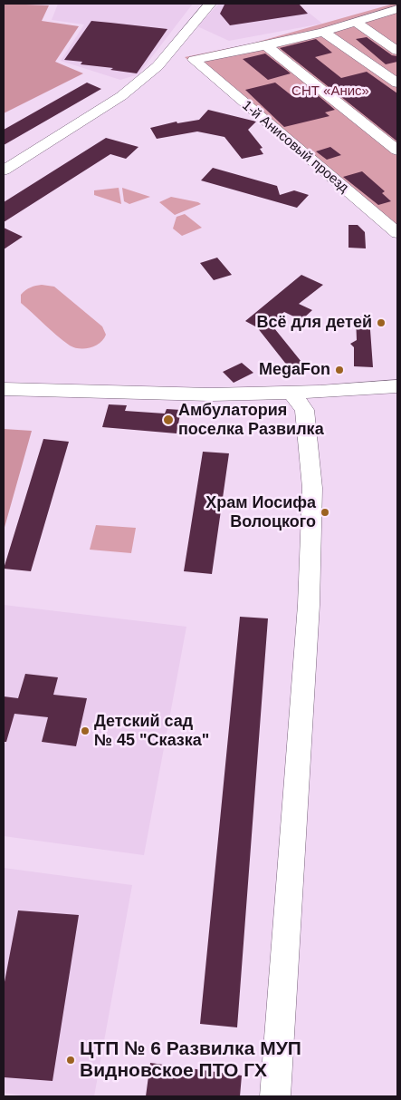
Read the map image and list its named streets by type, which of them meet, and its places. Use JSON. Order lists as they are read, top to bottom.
{
  "streets": {
    "street": ["1-й Анисовый проезд"]
  },
  "parks": ["СНТ «Анис»"],
  "places": [
    "Всё для детей",
    "MegaFon",
    "Амбулатория поселка Развилка",
    "Храм Иосифа Волоцкого",
    "Детский сад № 45 \"Сказка\"",
    "ЦТП № 6 Развилка МУП Видновское ПТО ГХ"
  ]
}
